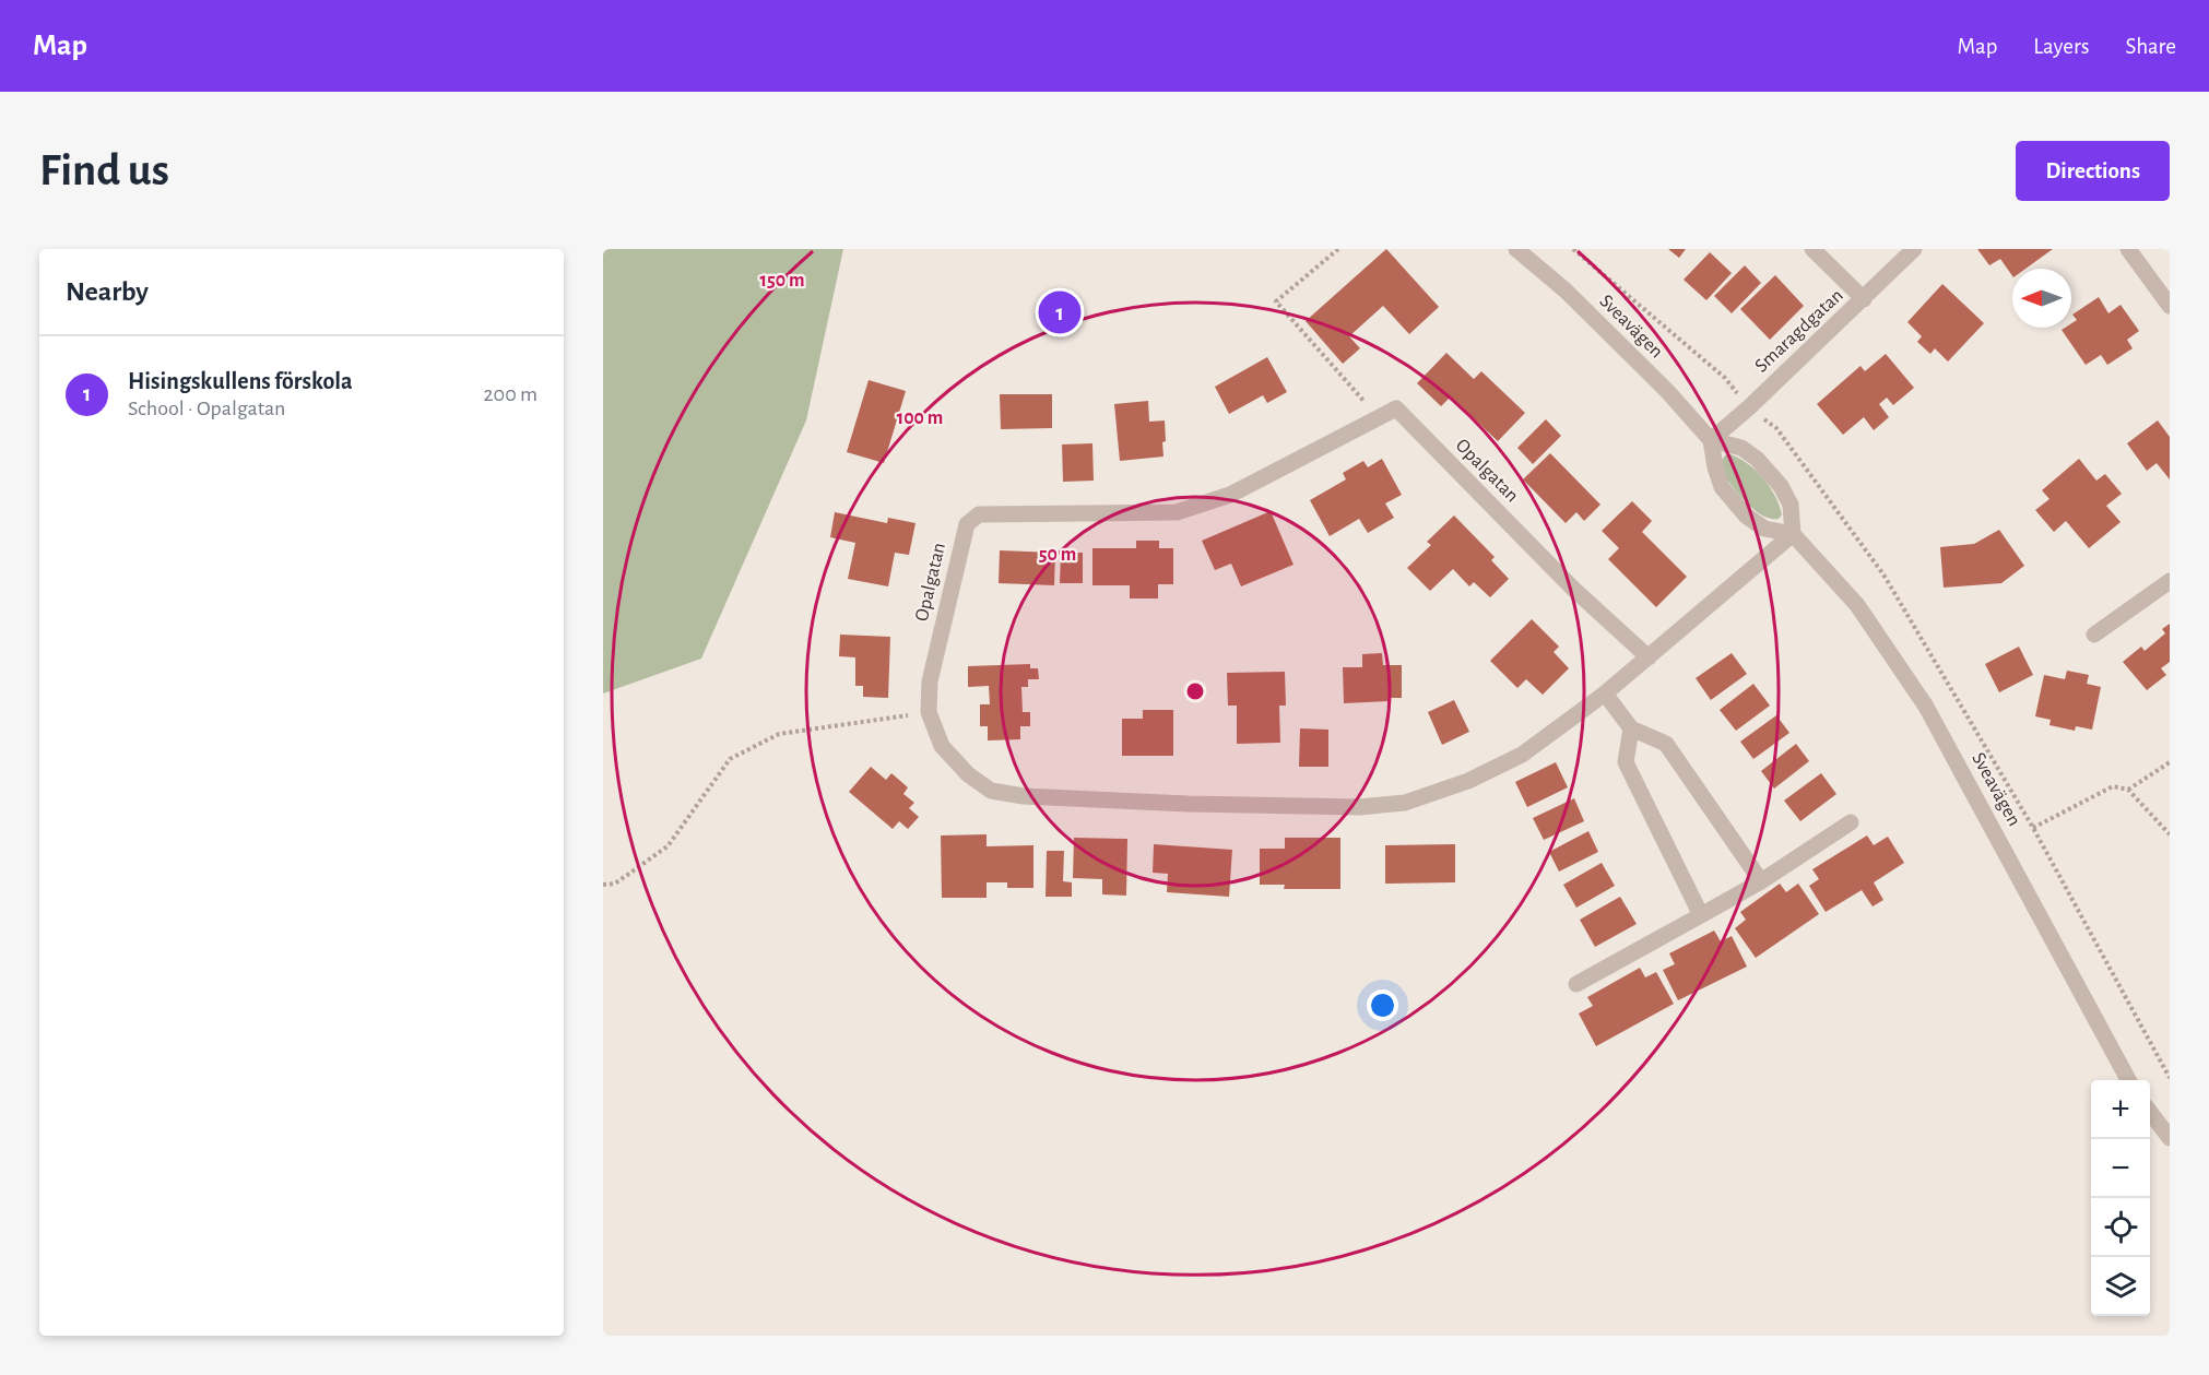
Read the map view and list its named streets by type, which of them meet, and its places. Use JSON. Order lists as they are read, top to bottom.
{
  "streets": {
    "street": ["Sveavägen", "Smaragdgatan", "Opalgatan"]
  },
  "crossings": [
    ["Sveavägen", "Smaragdgatan"],
    ["Sveavägen", "Opalgatan"]
  ],
  "north": "left",
  "page": {
    "header": "Map",
    "nav": ["Map", "Layers", "Share"],
    "buttons": "Directions",
    "title": "Find us",
    "heading": "Nearby",
    "pins": "1",
    "list": [
      {
        "mark": "1",
        "name": "Hisingskullens förskola",
        "note": "School · Opalgatan",
        "value": "200 m"
      }
    ],
    "map_buttons": ["+", "−"]
  },
  "rings": ["150 m", "100 m", "50 m"]
}
